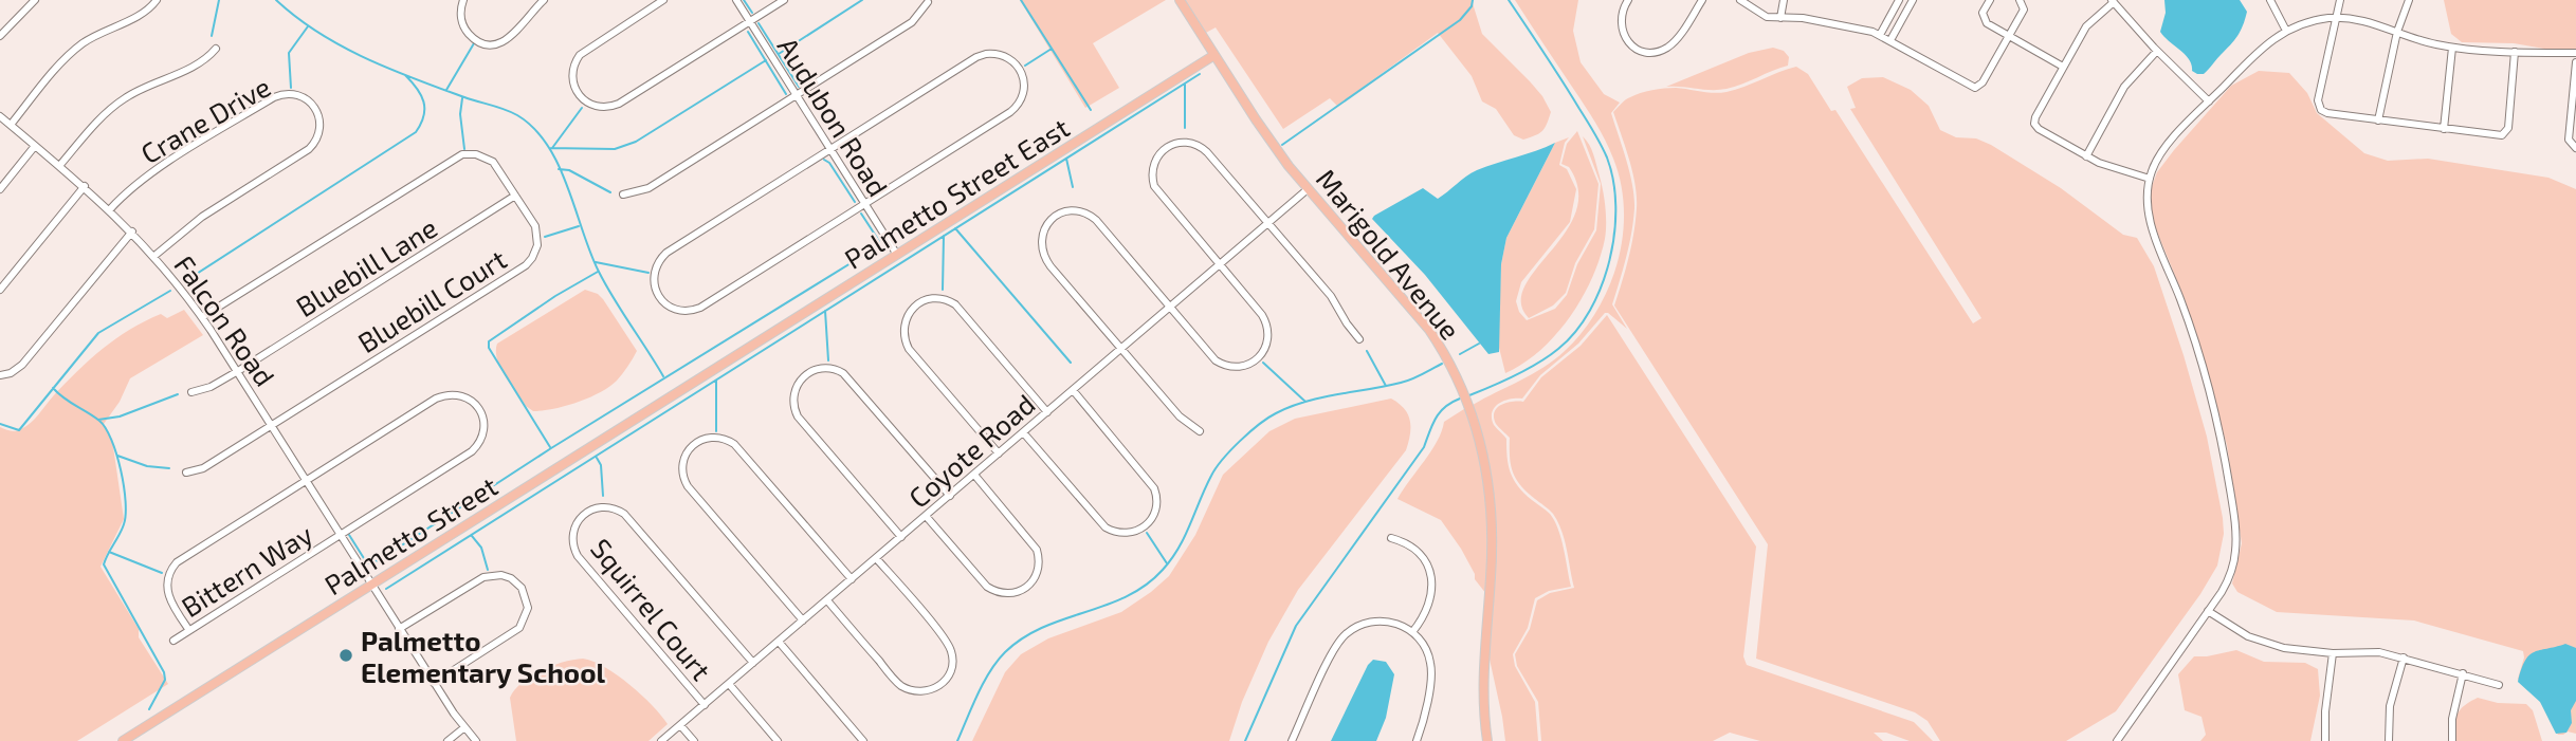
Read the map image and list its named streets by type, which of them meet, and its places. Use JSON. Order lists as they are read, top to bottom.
{
  "streets": {
    "main road": ["Palmetto Street East", "Marigold Avenue", "Palmetto Street"],
    "street": [
      "Audubon Road",
      "Crane Drive",
      "Bluebill Lane",
      "Bluebill Court",
      "Falcon Road",
      "Coyote Road",
      "Bittern Way",
      "Squirrel Court"
    ]
  },
  "crossings": [
    ["Audubon Road", "Palmetto Street East"],
    ["Crane Drive", "Falcon Road"],
    ["Palmetto Street East", "Marigold Avenue"],
    ["Palmetto Street East", "Palmetto Street"],
    ["Marigold Avenue", "Coyote Road"],
    ["Bluebill Lane", "Bluebill Court"],
    ["Bluebill Lane", "Falcon Road"],
    ["Bluebill Court", "Falcon Road"],
    ["Falcon Road", "Palmetto Street"],
    ["Falcon Road", "Bittern Way"],
    ["Coyote Road", "Squirrel Court"]
  ],
  "places": ["Palmetto Elementary School"]
}
